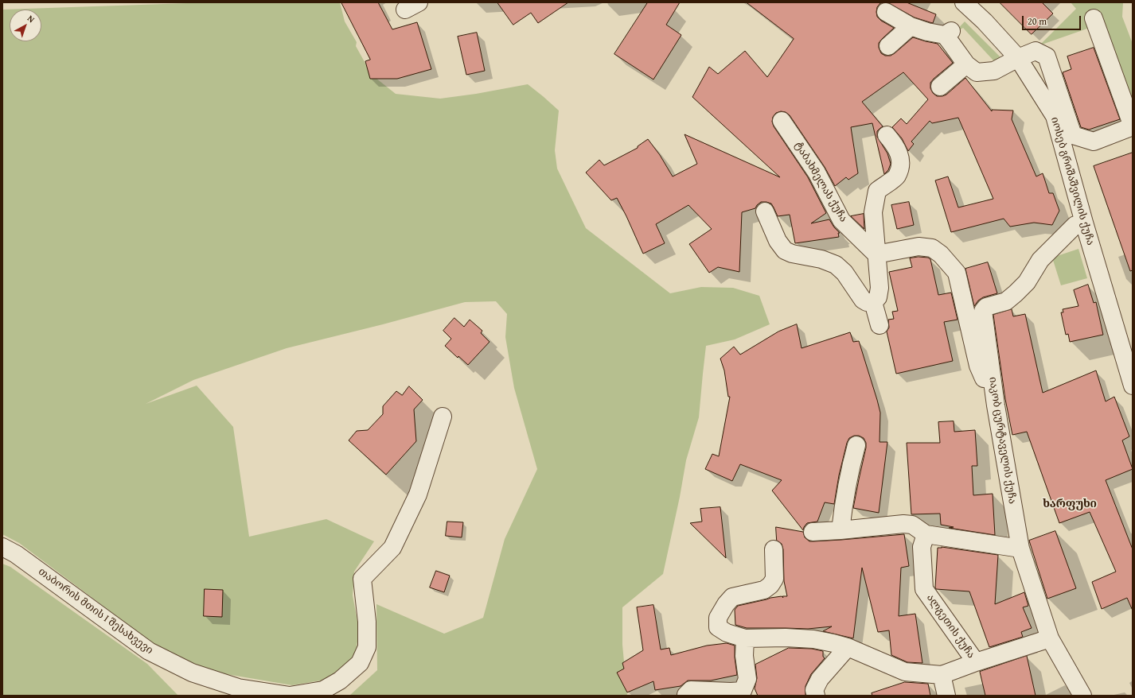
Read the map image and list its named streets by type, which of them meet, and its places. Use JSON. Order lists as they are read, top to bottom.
{
  "streets": {
    "street": [
      "იოსებ გრიშაშვილის ქუჩა",
      "ტაბახმელას ქუჩა",
      "იაკობ ცურტაველის ქუჩა",
      "თაბორის მთის I შესახვევი",
      "ალგეთის ქუჩა"
    ]
  },
  "crossings": [
    ["იოსებ გრიშაშვილის ქუჩა", "იაკობ ცურტაველის ქუჩა"]
  ],
  "districts": ["ხარფუხი"],
  "scale_bar": "20 m",
  "north": "top right"
}
